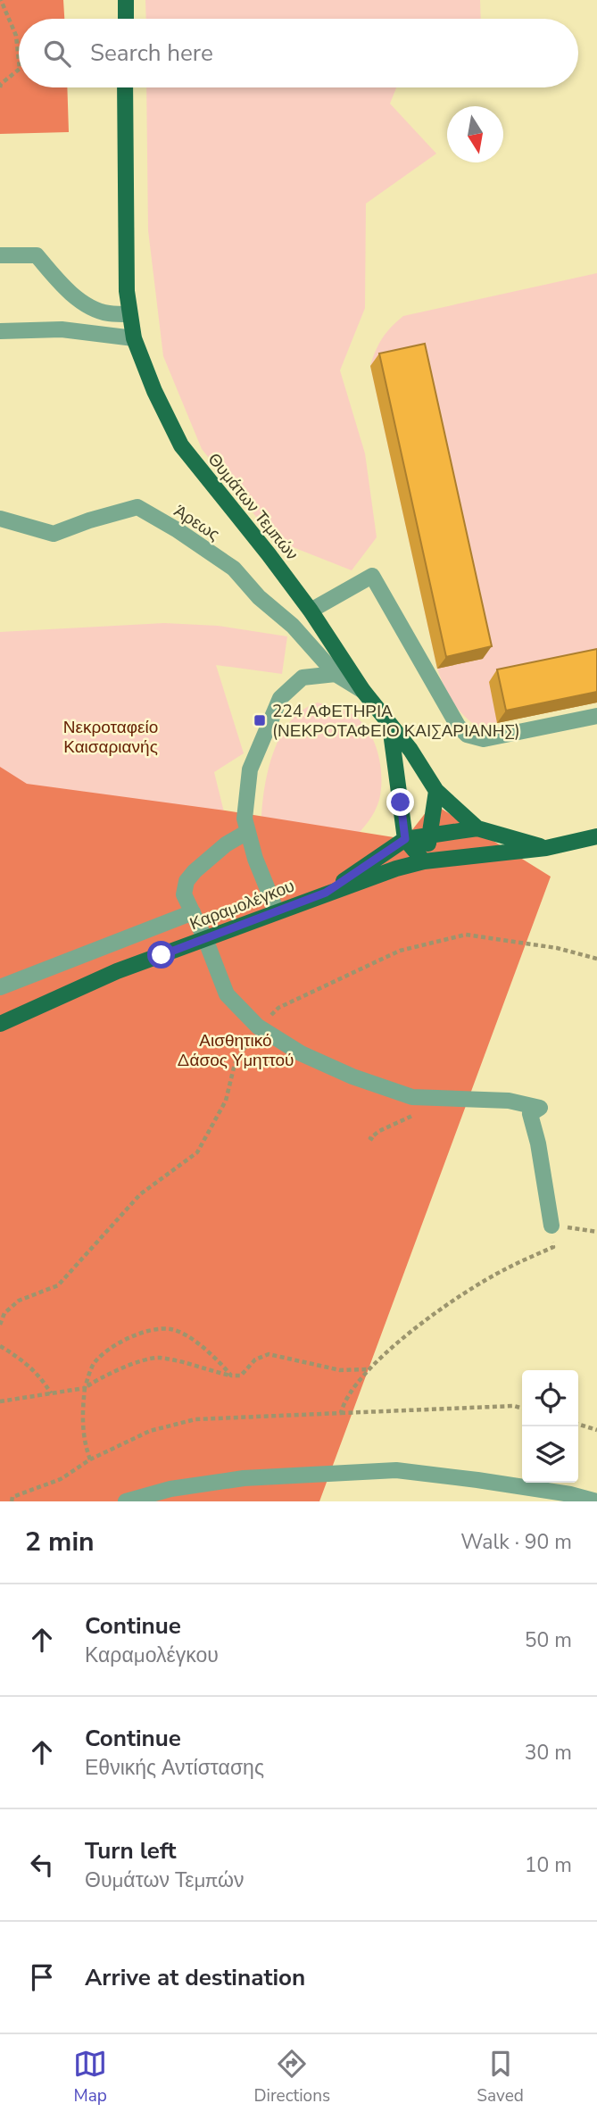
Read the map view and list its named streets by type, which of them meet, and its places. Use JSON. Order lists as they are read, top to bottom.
{
  "streets": {
    "main road": ["Θυμάτων Τεμπών", "Καραμολέγκου"],
    "street": ["Άρεως"]
  },
  "crossings": [
    ["Θυμάτων Τεμπών", "Άρεως"],
    ["Θυμάτων Τεμπών", "Καραμολέγκου"],
    ["Άρεως", "Καραμολέγκου"]
  ],
  "parks": ["Νεκροταφείο Καισαριανής", "Αισθητικό Δάσος Υμηττού"],
  "places": {
    "transit": ["224 ΑΦΕΤΗΡΙΑ (ΝΕΚΡΟΤΑΦΕΙΟ ΚΑΙΣΑΡΙΑΝΗΣ)"]
  },
  "north": "bottom",
  "page": {
    "search": "Search here",
    "heading": ["2 min", "Walk · 90 m"],
    "list": [
      ["Continue", "Καραμολέγκου", "50 m"],
      ["Continue", "Εθνικής Αντίστασης", "30 m"],
      ["Turn left", "Θυμάτων Τεμπών", "10 m"],
      "Arrive at destination"
    ],
    "nav": ["Map", "Directions", "Saved"]
  }
}
